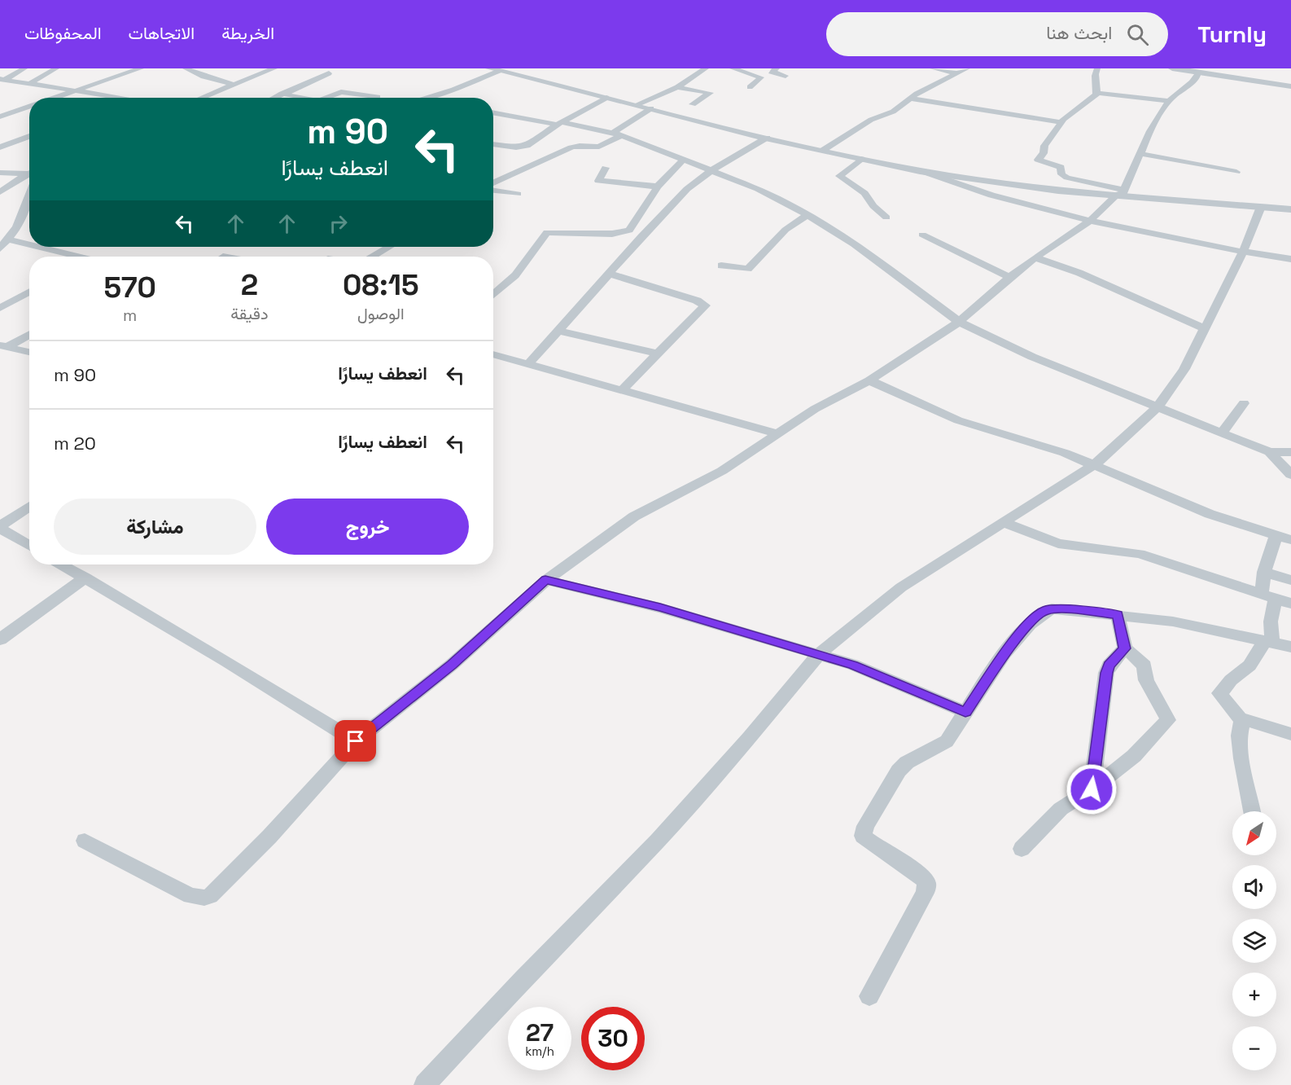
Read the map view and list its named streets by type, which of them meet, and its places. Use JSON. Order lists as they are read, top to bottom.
{
  "north": "bottom left",
  "page": {
    "header": "Turnly",
    "search": "ابحث هنا",
    "nav": ["الخريطة", "الاتجاهات", "المحفوظات"],
    "turn": ["90 m", "انعطف يسارًا"],
    "eta": [
      "08:15",
      "الوصول",
      "2",
      "دقيقة",
      "570",
      "m"
    ],
    "list": [
      {
        "name": "انعطف يسارًا",
        "value": "90 m"
      },
      {
        "name": "انعطف يسارًا",
        "value": "20 m"
      }
    ],
    "buttons": ["خروج", "مشاركة"],
    "map_buttons": ["+", "−"],
    "speed": "27 km/h",
    "limit": "30"
  }
}
